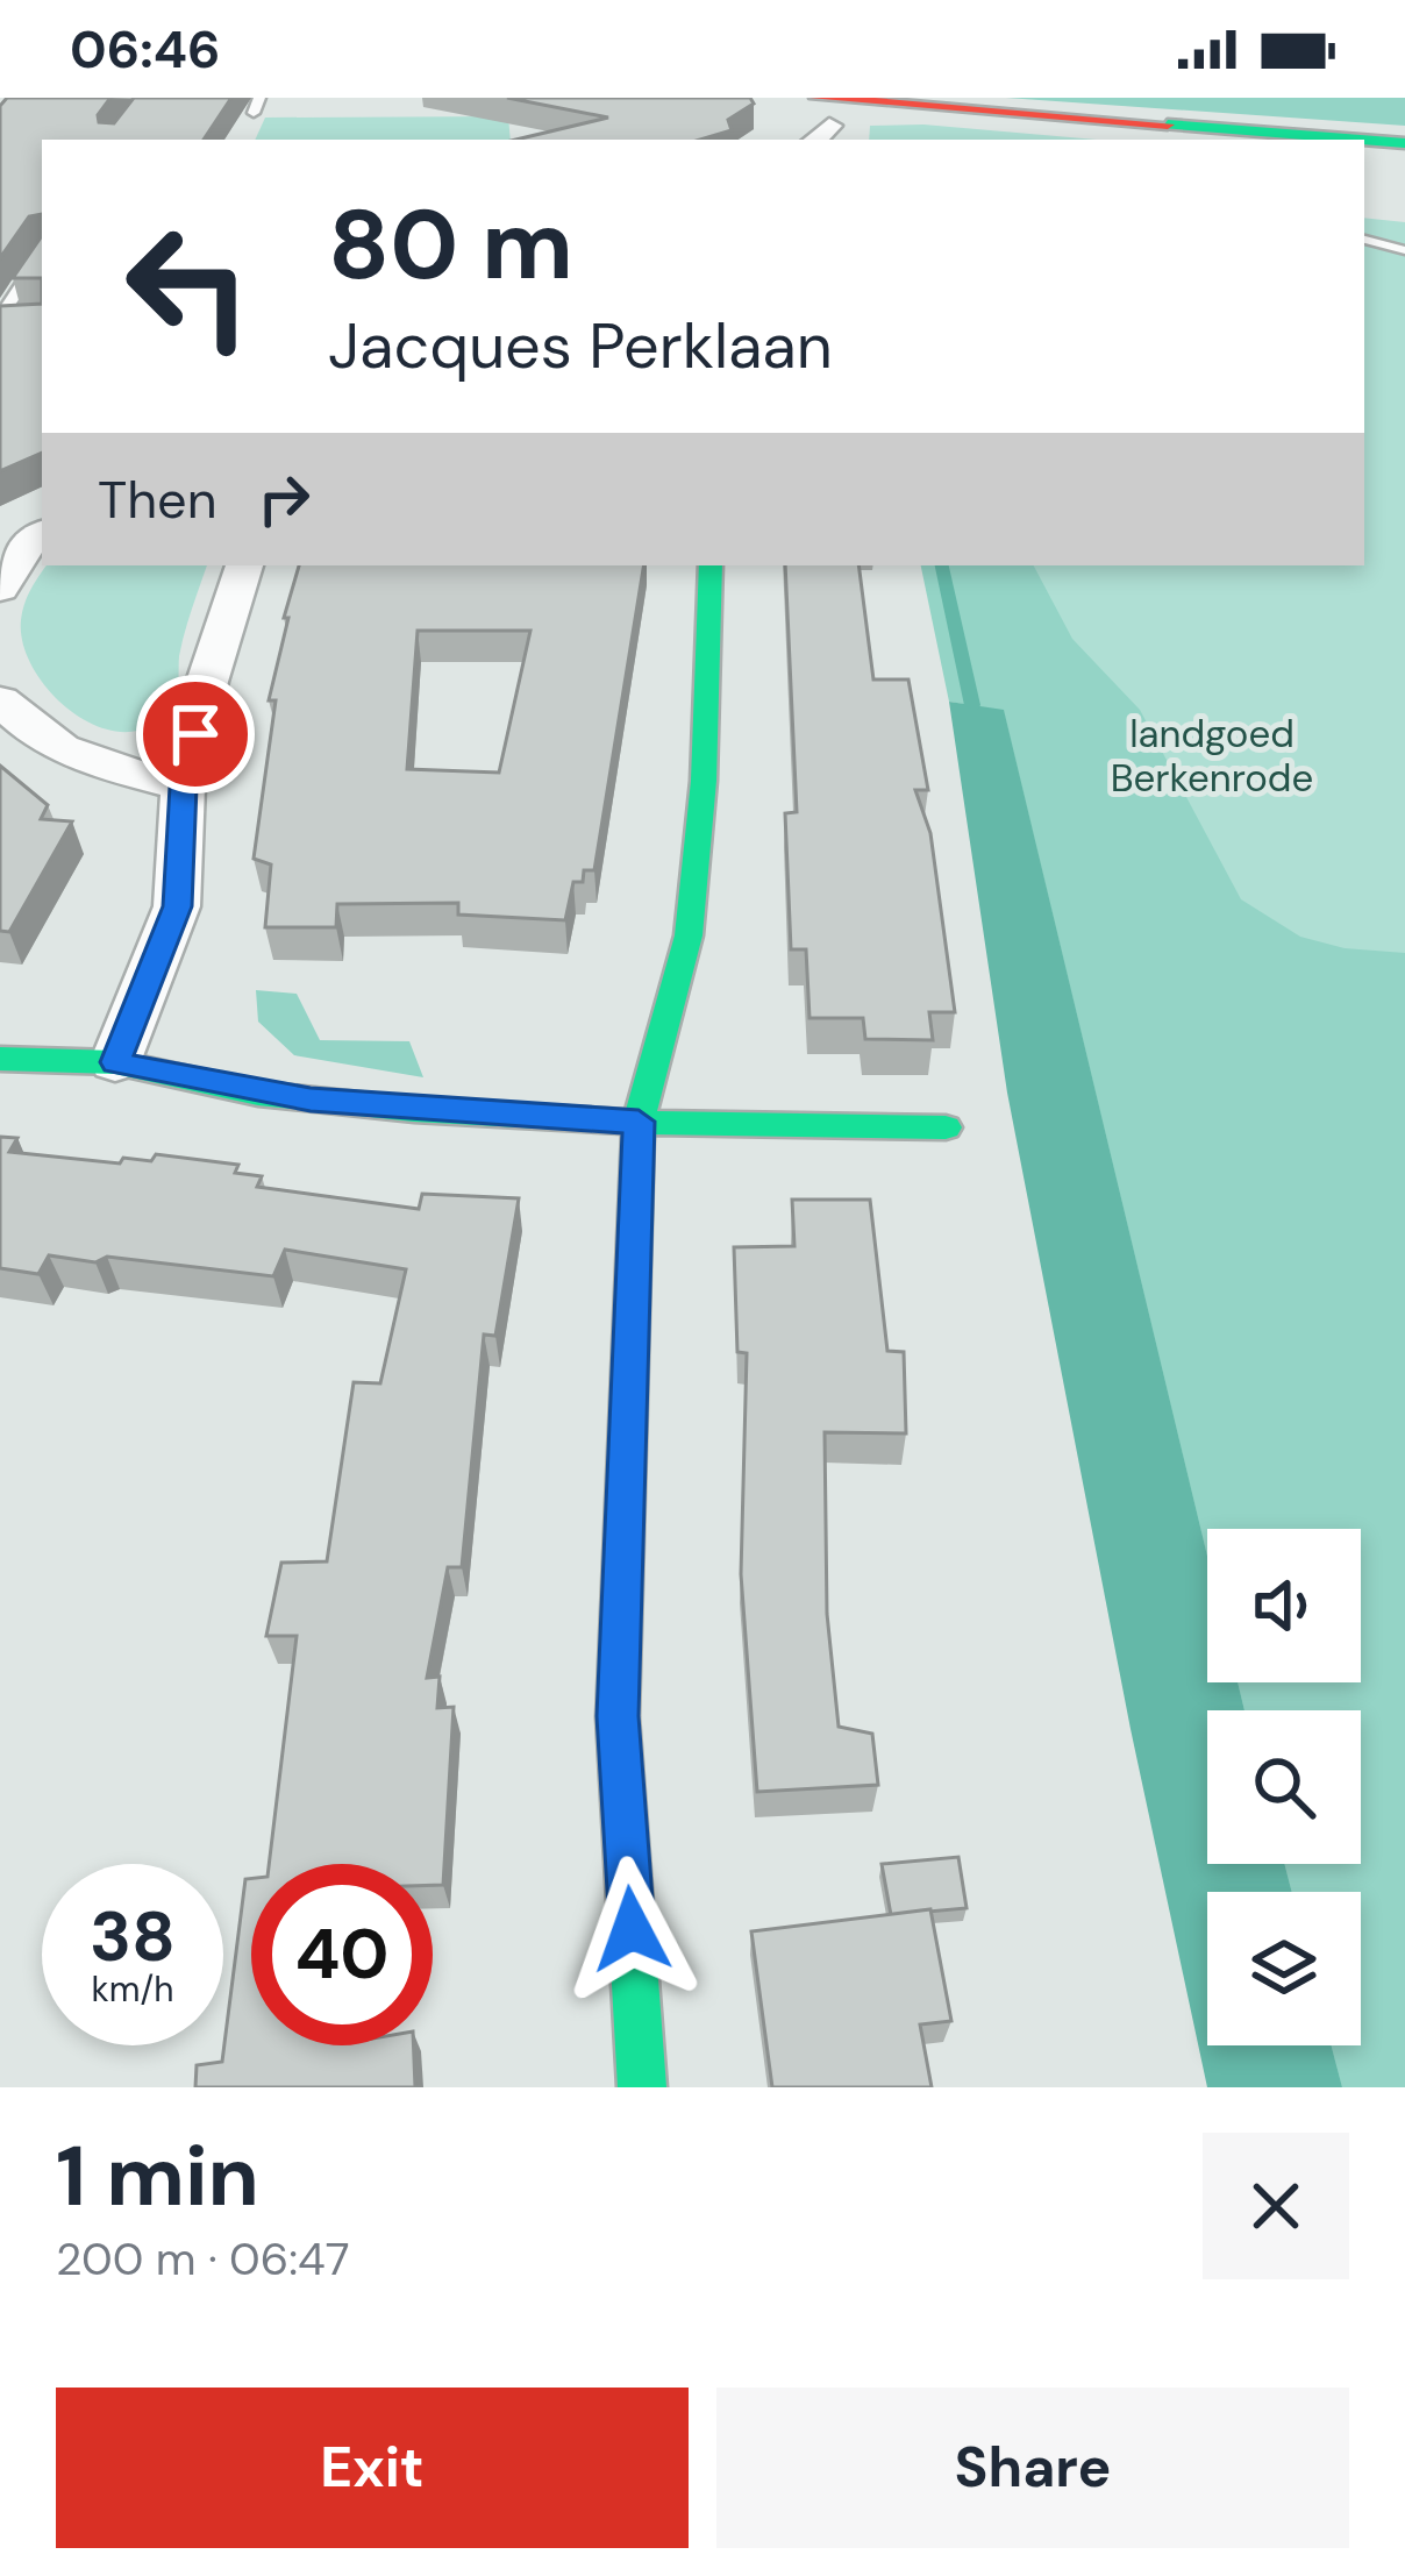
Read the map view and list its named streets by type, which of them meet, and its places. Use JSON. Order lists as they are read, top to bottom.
{
  "parks": ["landgoed Berkenrode"],
  "page": {
    "status": "06:46",
    "turn": ["80 m", "Jacques Perklaan"],
    "then": "Then",
    "speed": "38 km/h",
    "limit": "40",
    "heading": ["1 min", "200 m · 06:47"],
    "buttons": ["Exit", "Share"]
  }
}
